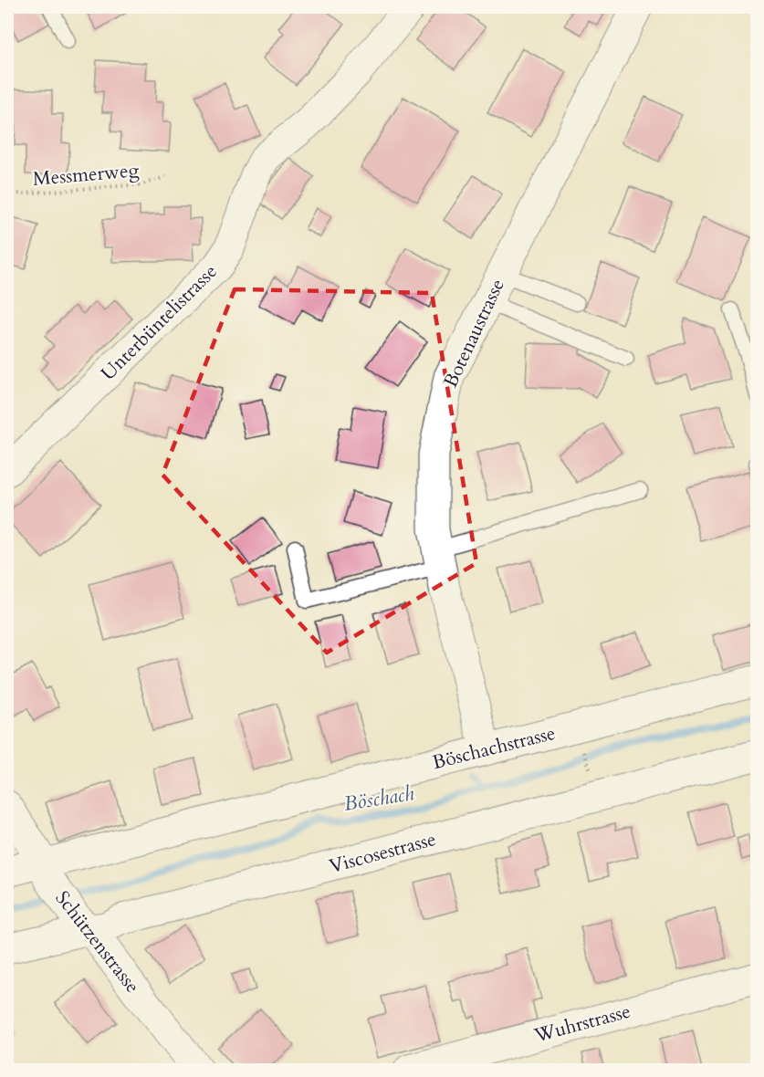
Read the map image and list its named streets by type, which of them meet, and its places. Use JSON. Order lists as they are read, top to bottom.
{
  "streets": {
    "street": [
      "Unterbüntelistrasse",
      "Botenaustrasse",
      "Böschachstrasse",
      "Viscosestrasse",
      "Schützenstrasse",
      "Wuhrstrasse"
    ],
    "path": ["Messmerweg"]
  },
  "crossings": [
    ["Botenaustrasse", "Böschachstrasse"],
    ["Böschachstrasse", "Schützenstrasse"],
    ["Viscosestrasse", "Schützenstrasse"]
  ],
  "water": ["Böschach"]
}
